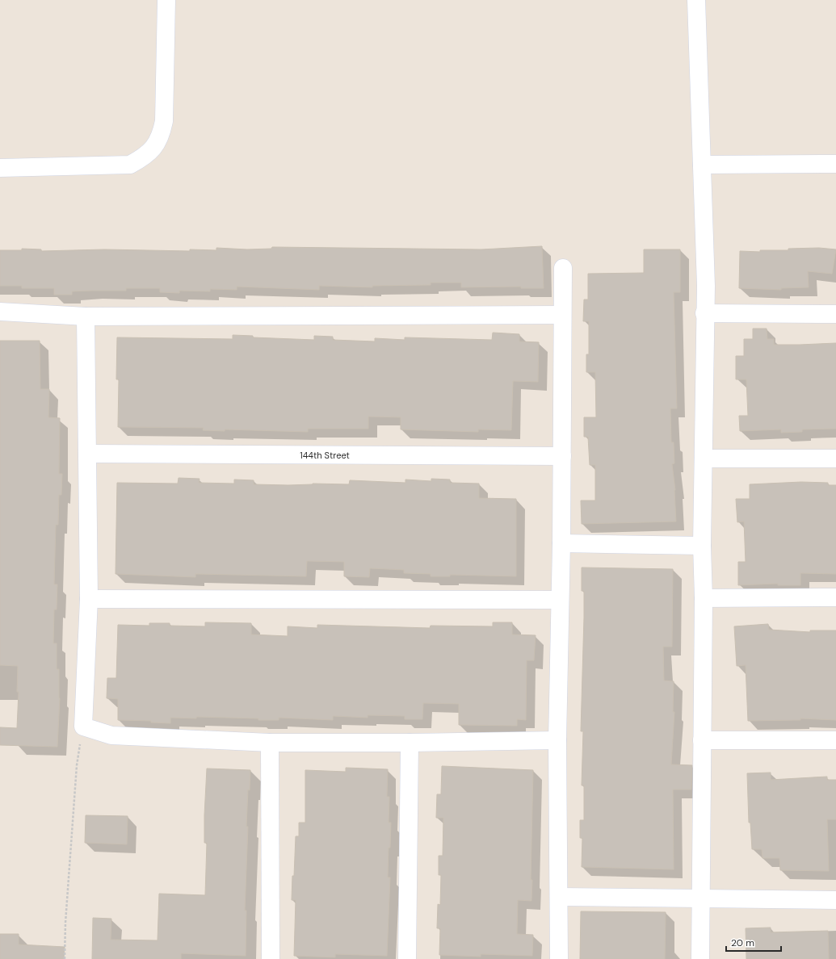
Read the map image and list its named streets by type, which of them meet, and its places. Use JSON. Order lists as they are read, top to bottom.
{
  "streets": {
    "street": ["144th Street"]
  },
  "scale_bar": "20 m"
}
